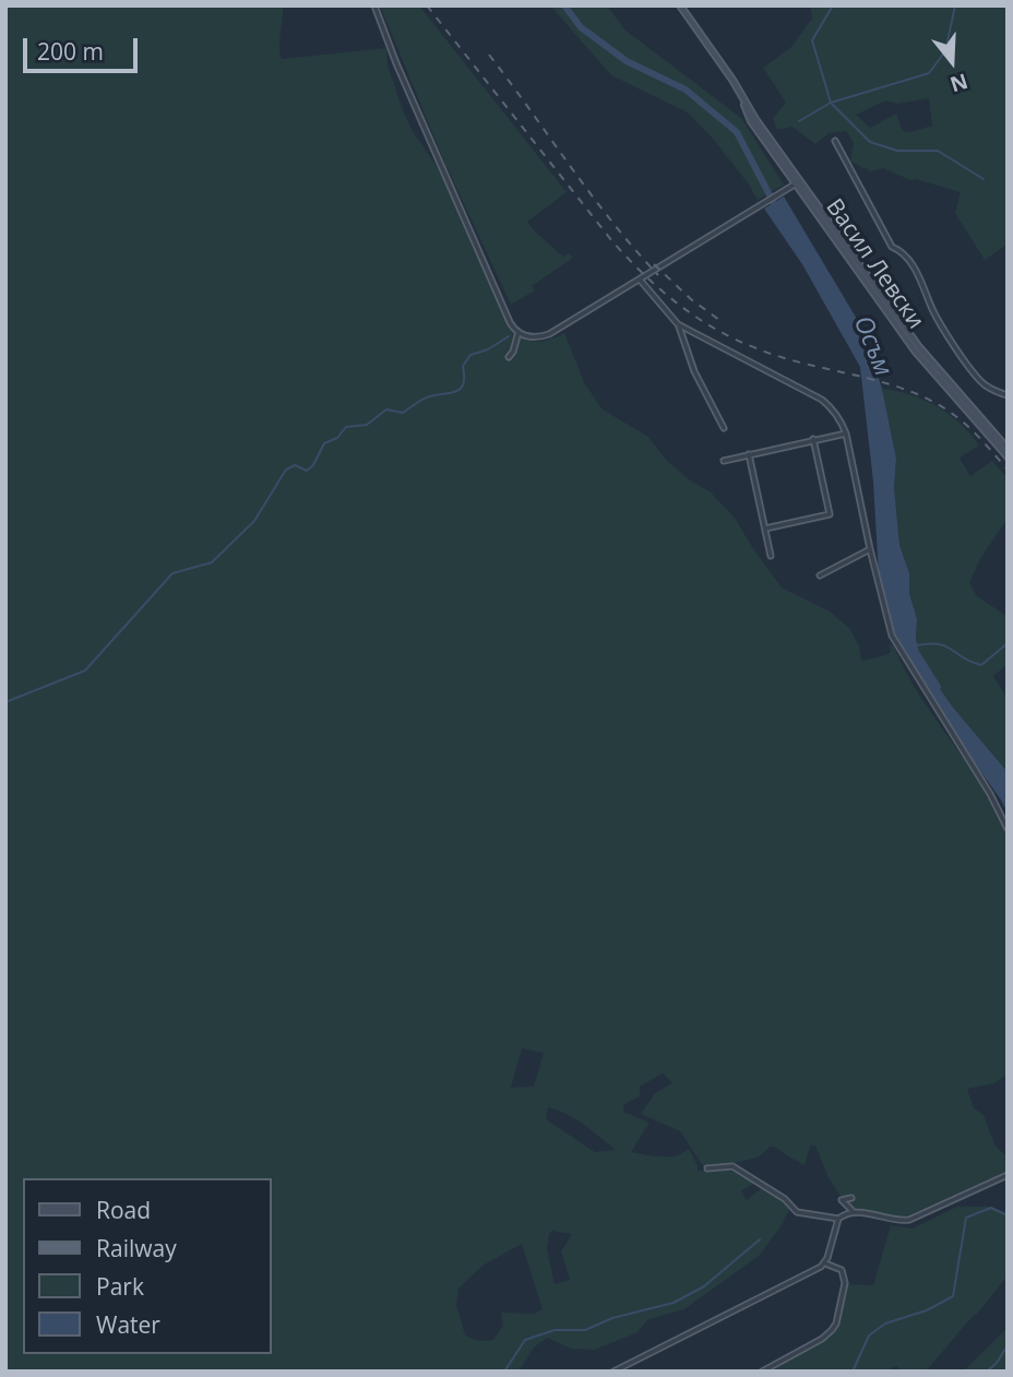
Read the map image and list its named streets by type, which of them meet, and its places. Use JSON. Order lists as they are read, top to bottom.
{
  "streets": {
    "main road": ["Васил Левски"]
  },
  "water": ["Осъм"],
  "legend": [
    "Road",
    "Railway",
    "Park",
    "Water"
  ],
  "scale_bar": "200 m",
  "north": "bottom"
}
